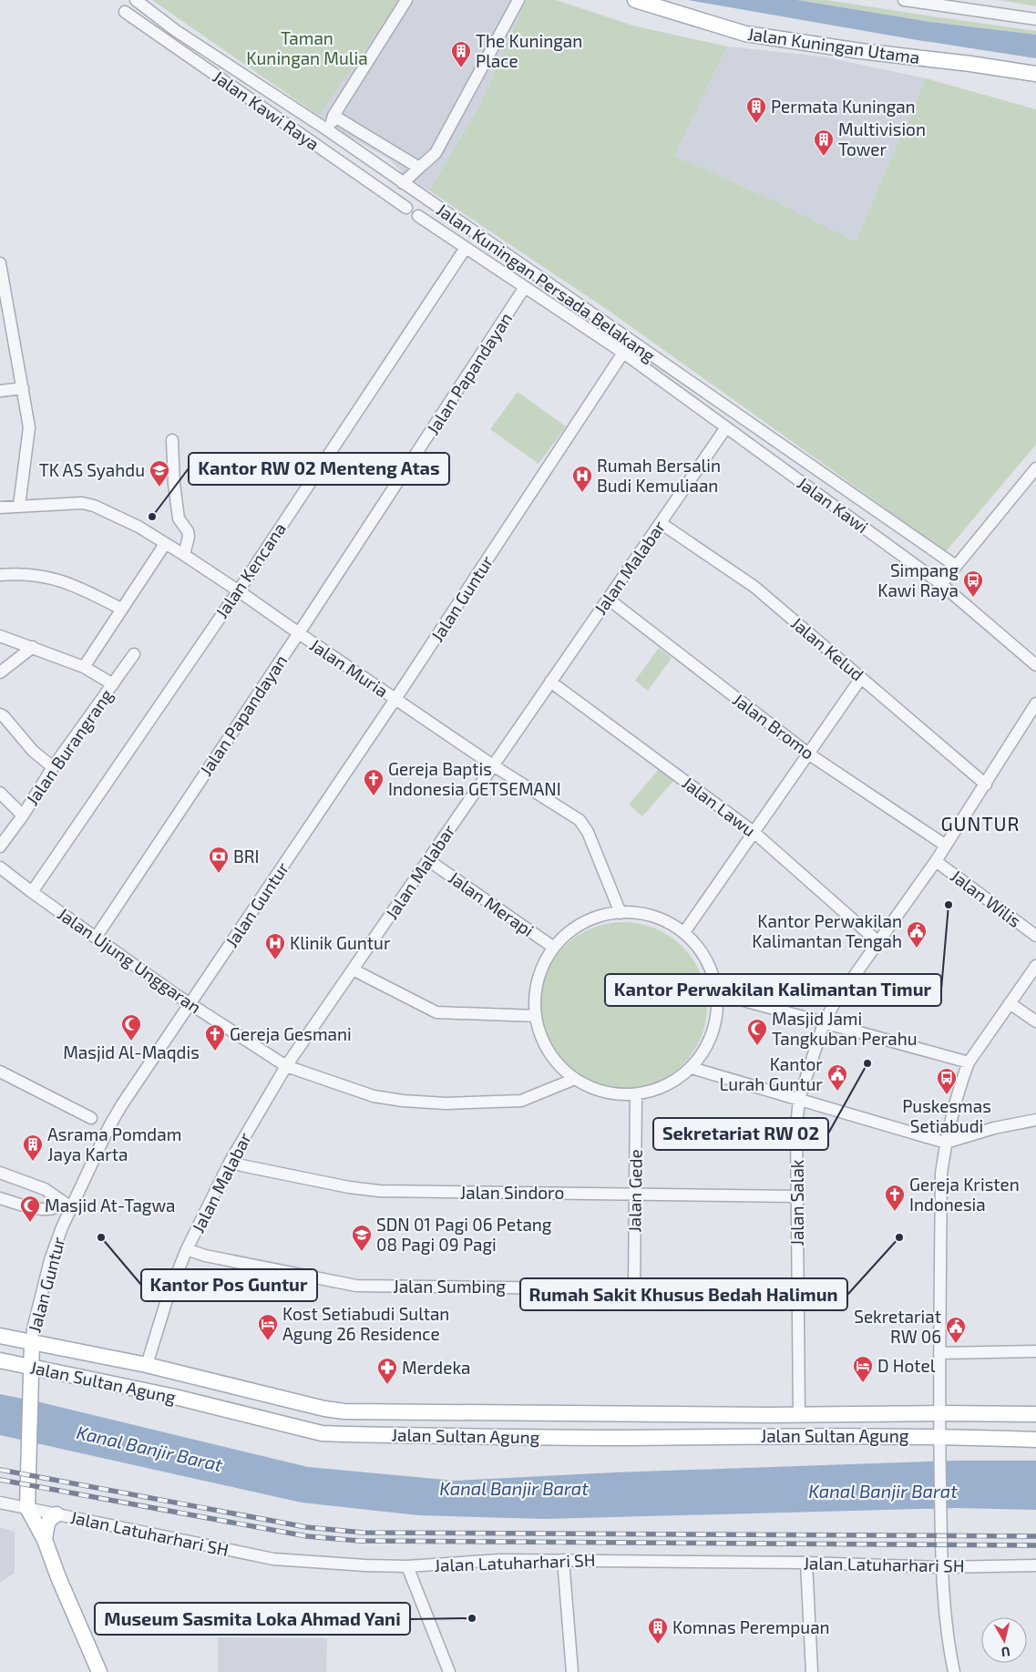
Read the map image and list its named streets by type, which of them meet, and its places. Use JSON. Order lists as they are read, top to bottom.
{
  "streets": {
    "main road": ["Jalan Kuningan Utama", "Jalan Guntur", "Jalan Sultan Agung"],
    "street": [
      "Jalan Kawi Raya",
      "Jalan Kuningan Persada Belakang",
      "Jalan Papandayan",
      "Jalan Kawi",
      "Jalan Malabar",
      "Jalan Kencana",
      "Jalan Kelud",
      "Jalan Muria",
      "Jalan Bromo",
      "Jalan Burangrang",
      "Jalan Lawu",
      "Jalan Wilis",
      "Jalan Merapi",
      "Jalan Ujung Unggaran",
      "Jalan Gede",
      "Jalan Sindoro",
      "Jalan Salak",
      "Jalan Sumbing",
      "Jalan Latuharhari SH"
    ]
  },
  "crossings": [
    ["Jalan Kawi Raya", "Jalan Kuningan Persada Belakang"],
    ["Jalan Papandayan", "Jalan Muria"],
    ["Jalan Papandayan", "Jalan Ujung Unggaran"],
    ["Jalan Kawi", "Jalan Malabar"],
    ["Jalan Kawi", "Jalan Guntur"],
    ["Jalan Malabar", "Jalan Kelud"],
    ["Jalan Malabar", "Jalan Muria"],
    ["Jalan Malabar", "Jalan Bromo"],
    ["Jalan Malabar", "Jalan Lawu"],
    ["Jalan Malabar", "Jalan Merapi"],
    ["Jalan Malabar", "Jalan Ujung Unggaran"],
    ["Jalan Malabar", "Jalan Sindoro"],
    ["Jalan Malabar", "Jalan Sumbing"],
    ["Jalan Malabar", "Jalan Sultan Agung"],
    ["Jalan Kencana", "Jalan Muria"],
    ["Jalan Kencana", "Jalan Ujung Unggaran"],
    ["Jalan Guntur", "Jalan Muria"],
    ["Jalan Guntur", "Jalan Ujung Unggaran"],
    ["Jalan Guntur", "Jalan Sultan Agung"],
    ["Jalan Guntur", "Jalan Latuharhari SH"],
    ["Jalan Kelud", "Jalan Salak"],
    ["Jalan Muria", "Jalan Burangrang"],
    ["Jalan Bromo", "Jalan Salak"],
    ["Jalan Lawu", "Jalan Salak"],
    ["Jalan Wilis", "Jalan Salak"],
    ["Jalan Gede", "Jalan Sindoro"],
    ["Jalan Gede", "Jalan Sumbing"],
    ["Jalan Sindoro", "Jalan Salak"],
    ["Jalan Salak", "Jalan Sumbing"],
    ["Jalan Salak", "Jalan Sultan Agung"]
  ],
  "districts": ["GUNTUR"],
  "water": ["Kanal Banjir Barat"],
  "parks": ["Taman Kuningan Mulia"],
  "places": {
    "building": [
      "The Kuningan Place",
      "Permata Kuningan",
      "Multivision Tower",
      "Asrama Pomdam Jaya Karta",
      "Komnas Perempuan"
    ],
    "school or university": ["TK AS Syahdu", "SDN 01 Pagi 06 Petang 08 Pagi 09 Pagi"],
    "hospital": ["Rumah Bersalin Budi Kemuliaan", "Klinik Guntur"],
    "other": [
      "Kantor RW 02 Menteng Atas",
      "Kantor Perwakilan Kalimantan Timur",
      "Sekretariat RW 02",
      "Kantor Pos Guntur",
      "Rumah Sakit Khusus Bedah Halimun",
      "Museum Sasmita Loka Ahmad Yani"
    ],
    "bus stop": ["Simpang Kawi Raya", "Puskesmas Setiabudi"],
    "church": ["Gereja Baptis Indonesia GETSEMANI", "Gereja Gesmani", "Gereja Kristen Indonesia"],
    "bank": ["BRI"],
    "public building": ["Kantor Perwakilan Kalimantan Tengah", "Kantor Lurah Guntur", "Sekretariat RW 06"],
    "mosque": ["Masjid Al-Maqdis", "Masjid Jami Tangkuban Perahu", "Masjid At-Tagwa"],
    "hotel": ["Kost Setiabudi Sultan Agung 26 Residence", "D Hotel"],
    "pharmacy": ["Merdeka"]
  },
  "north": "bottom"
}
